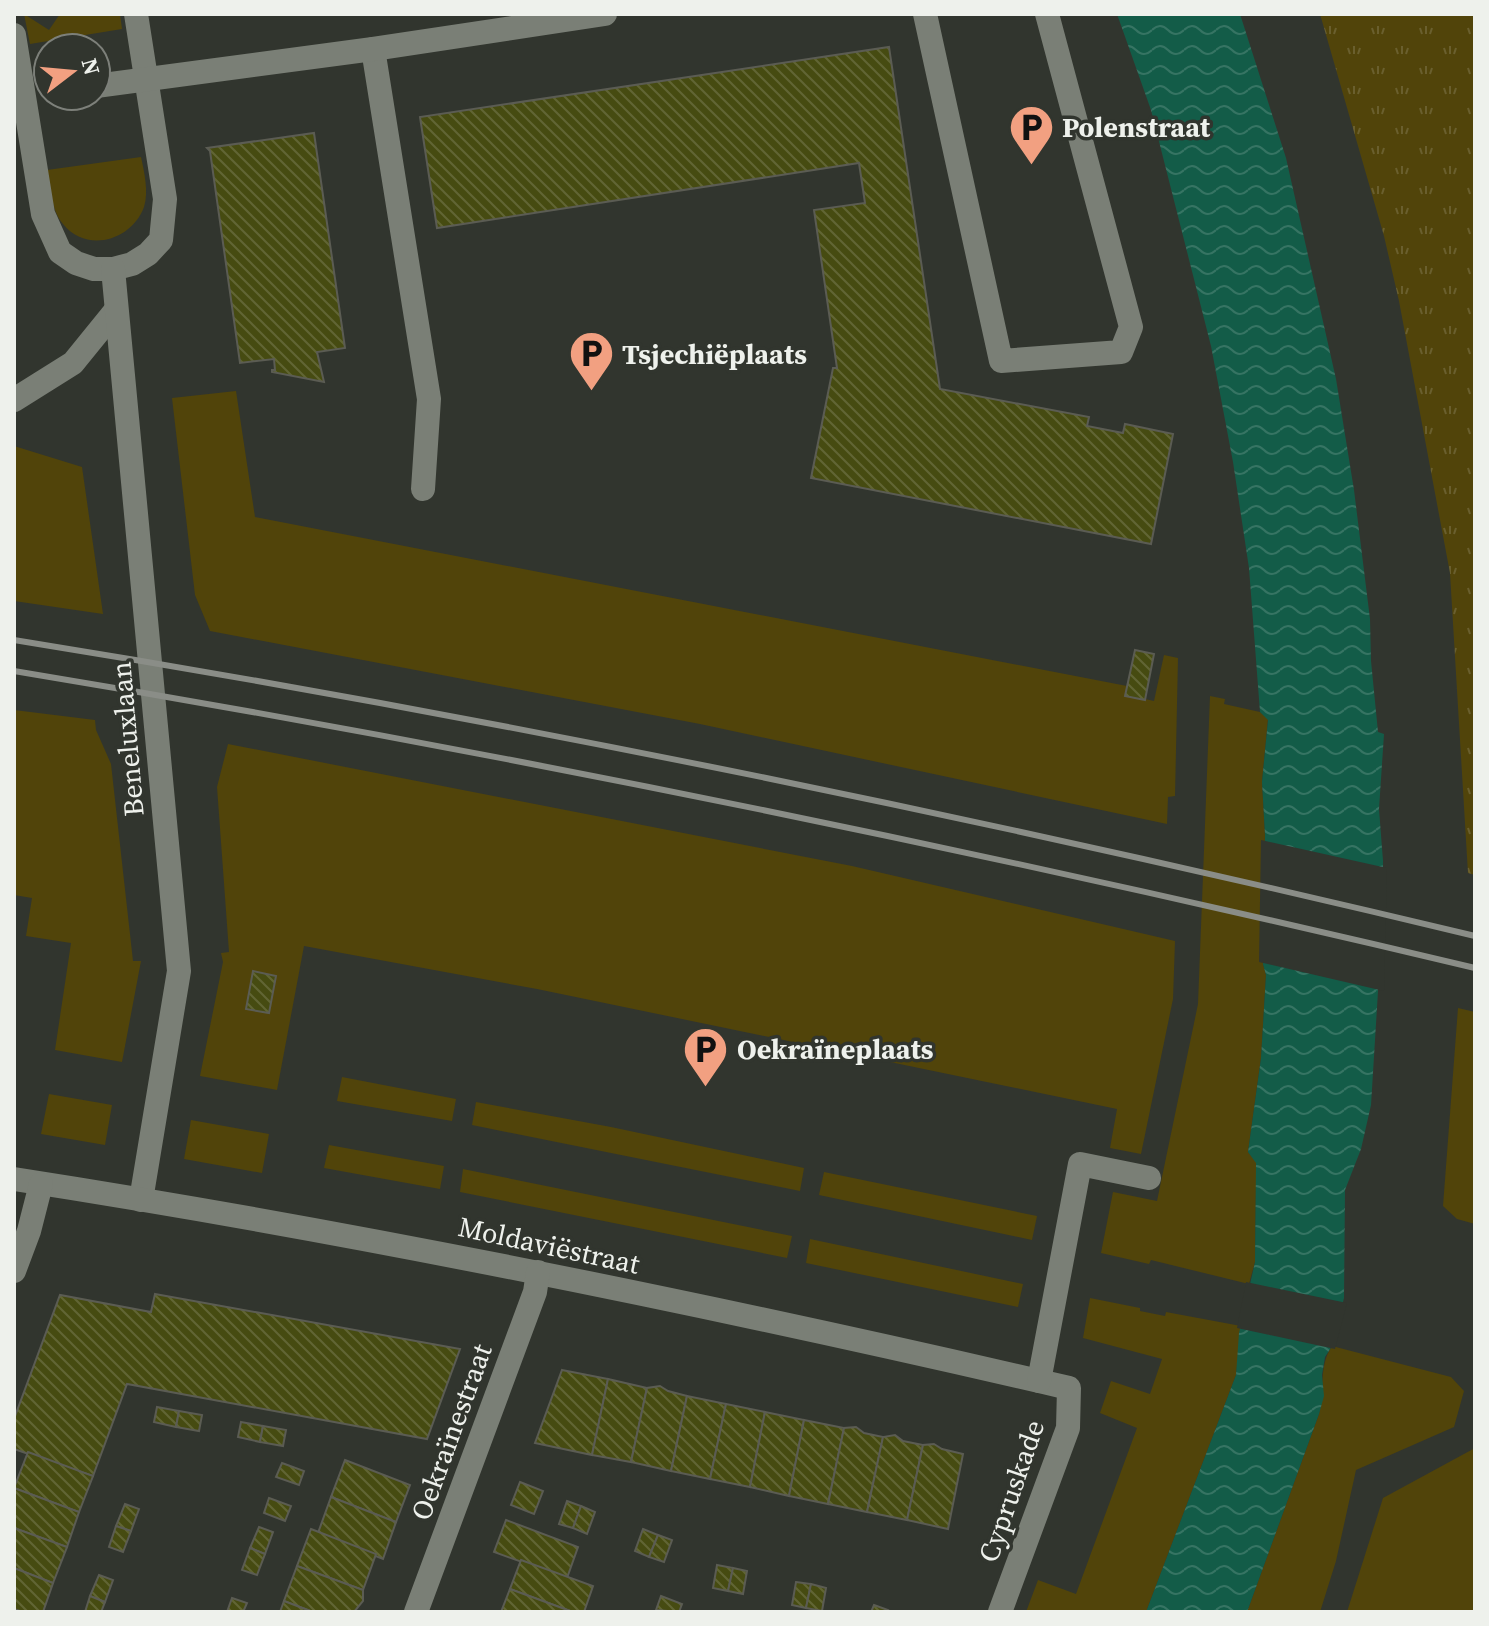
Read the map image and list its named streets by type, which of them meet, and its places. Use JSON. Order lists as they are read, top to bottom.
{
  "streets": {
    "street": [
      "Beneluxlaan",
      "Moldaviëstraat",
      "Oekraïnestraat",
      "Cypruskade"
    ]
  },
  "crossings": [
    ["Beneluxlaan", "Moldaviëstraat"],
    ["Moldaviëstraat", "Oekraïnestraat"],
    ["Moldaviëstraat", "Cypruskade"]
  ],
  "places": {
    "parking": ["Polenstraat", "Tsjechiëplaats", "Oekraïneplaats"]
  },
  "north": "right"
}
